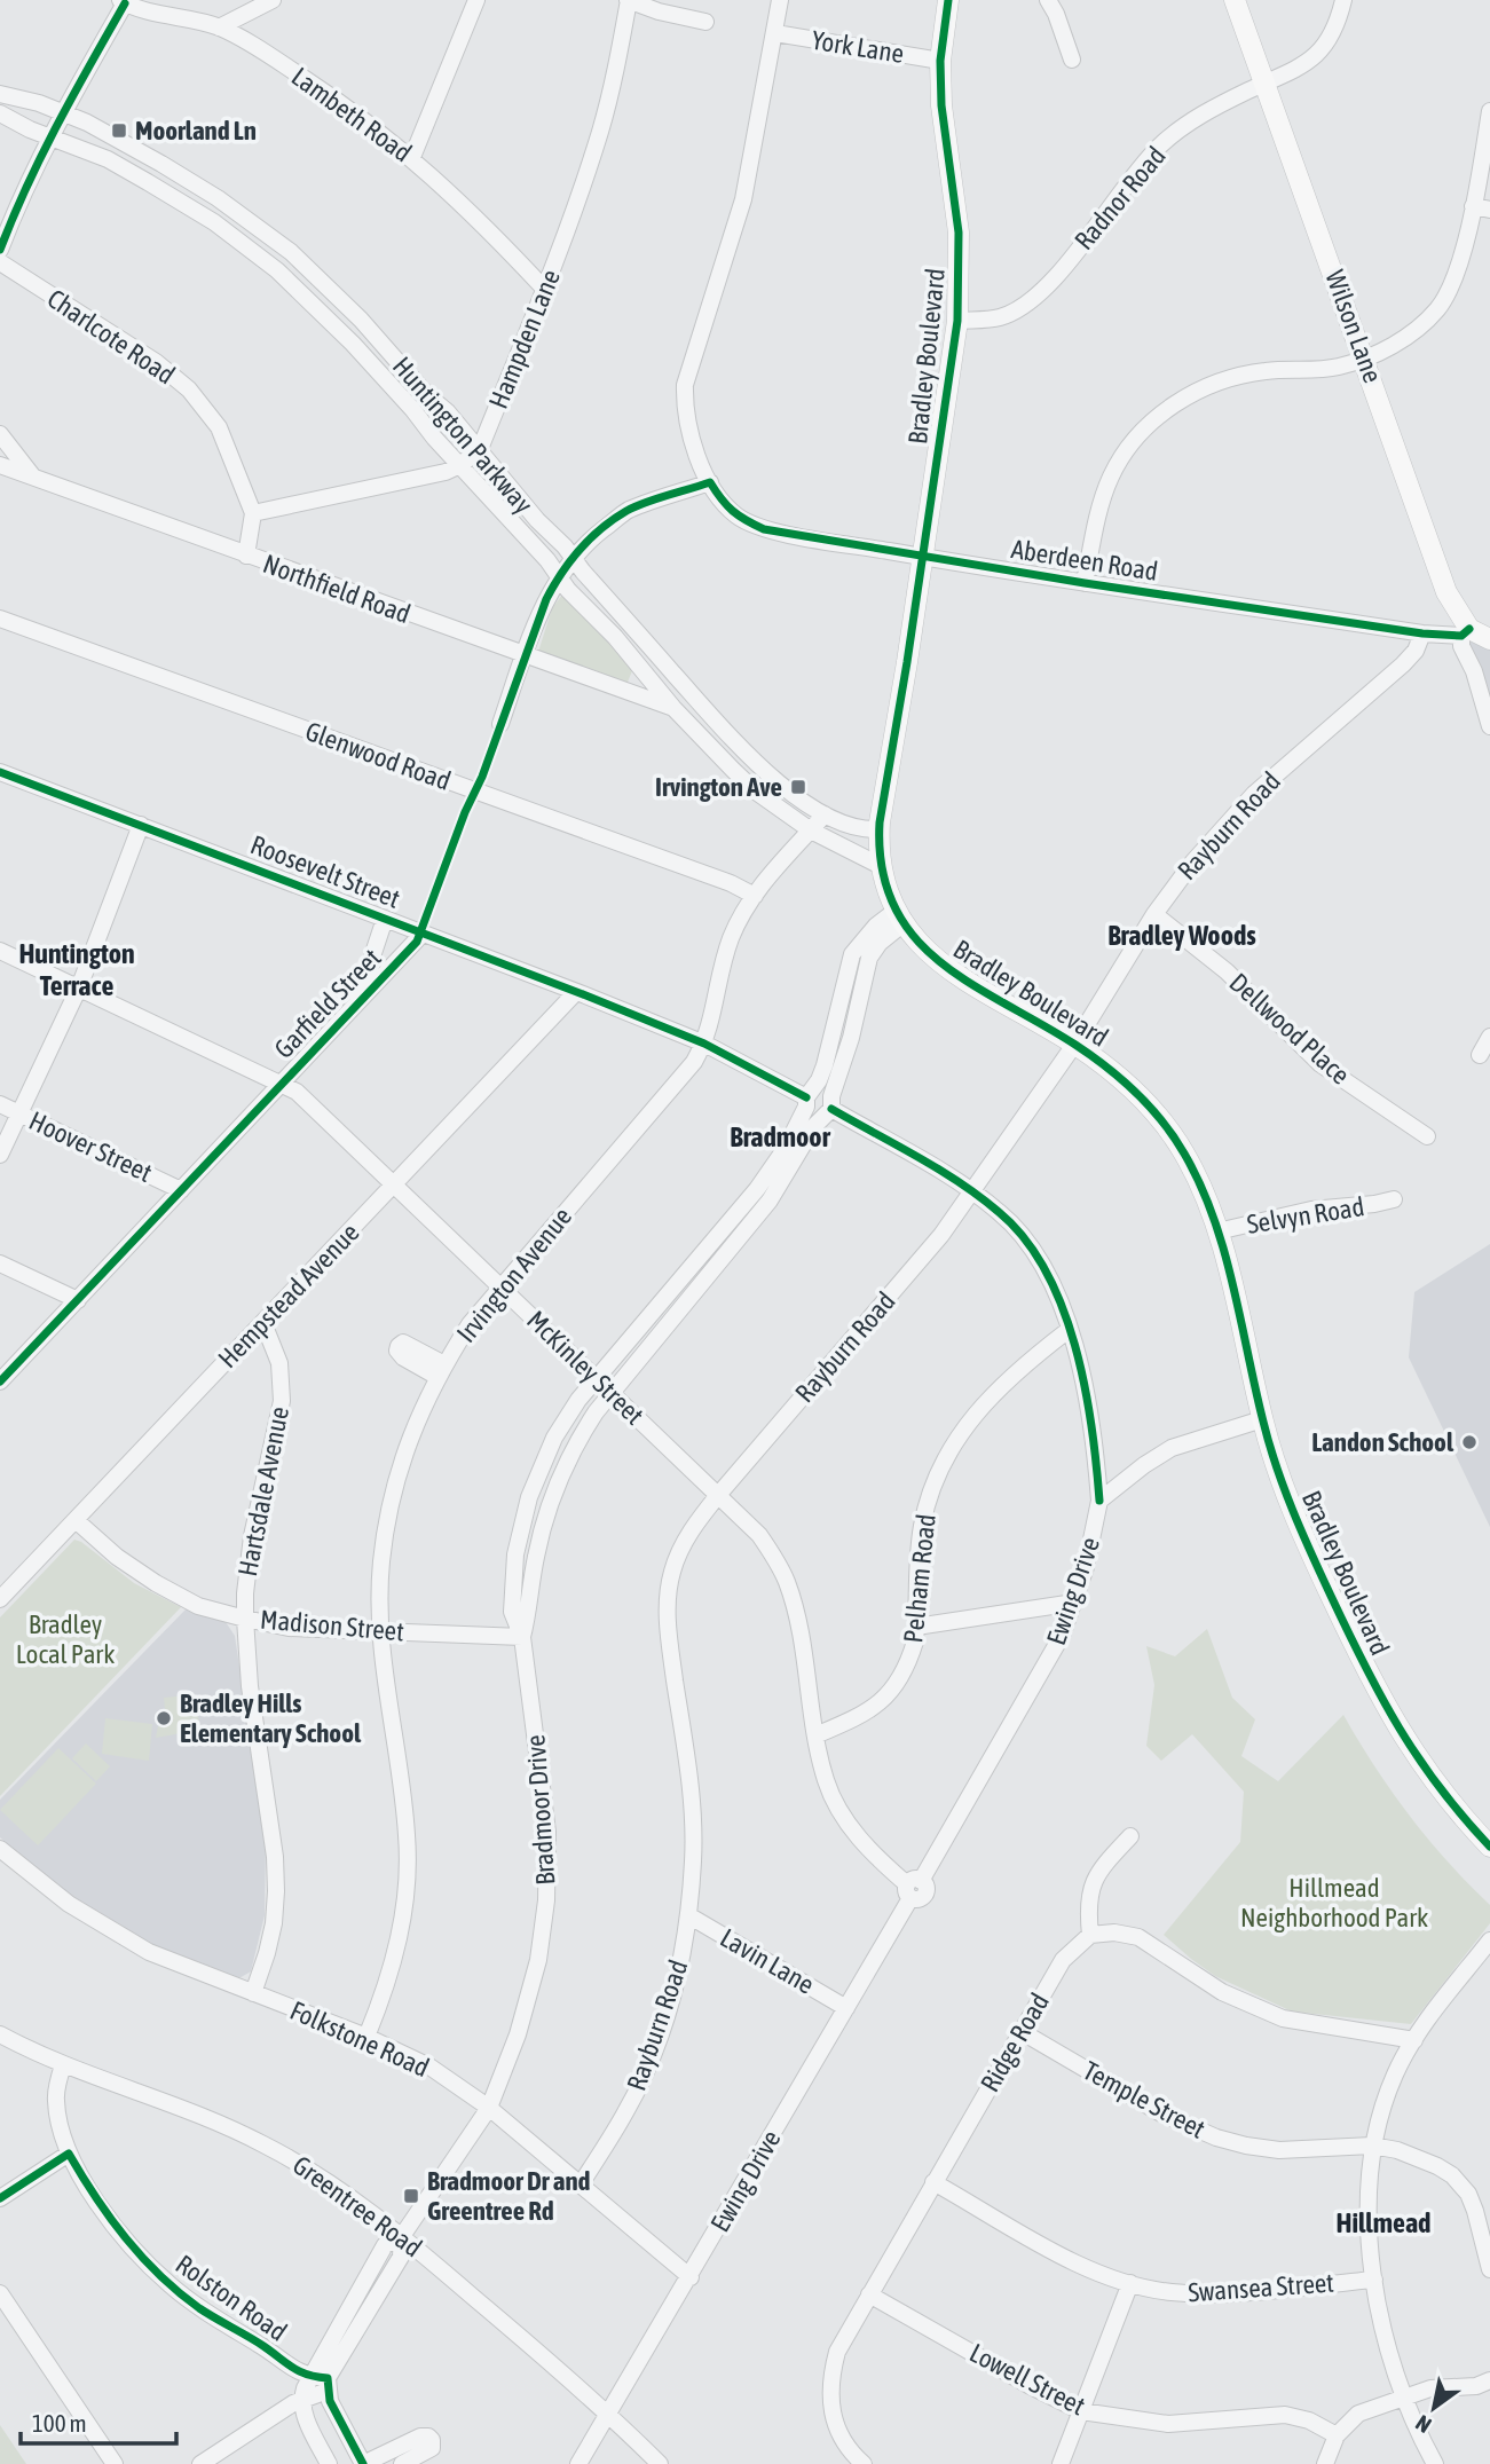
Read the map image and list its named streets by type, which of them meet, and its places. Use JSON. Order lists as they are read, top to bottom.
{
  "streets": {
    "main road": ["Wilson Lane", "Bradley Boulevard"],
    "street": [
      "York Lane",
      "Lambeth Road",
      "Radnor Road",
      "Charlcote Road",
      "Hampden Lane",
      "Huntington Parkway",
      "Aberdeen Road",
      "Northfield Road",
      "Glenwood Road",
      "Rayburn Road",
      "Roosevelt Street",
      "Garfield Street",
      "Dellwood Place",
      "Hoover Street",
      "Selvyn Road",
      "Irvington Avenue",
      "Hempstead Avenue",
      "McKinley Street",
      "Hartsdale Avenue",
      "Pelham Road",
      "Ewing Drive",
      "Madison Street",
      "Bradmoor Drive",
      "Lavin Lane",
      "Folkstone Road",
      "Ridge Road",
      "Temple Street",
      "Greentree Road",
      "Swansea Street",
      "Rolston Road",
      "Lowell Street"
    ]
  },
  "crossings": [
    ["York Lane", "Bradley Boulevard"],
    ["York Lane", "Aberdeen Road"],
    ["Lambeth Road", "Hampden Lane"],
    ["Radnor Road", "Wilson Lane"],
    ["Radnor Road", "Bradley Boulevard"],
    ["Wilson Lane", "Aberdeen Road"],
    ["Charlcote Road", "Hampden Lane"],
    ["Hampden Lane", "Huntington Parkway"],
    ["Bradley Boulevard", "Huntington Parkway"],
    ["Bradley Boulevard", "Aberdeen Road"],
    ["Bradley Boulevard", "Rayburn Road"],
    ["Bradley Boulevard", "Selvyn Road"],
    ["Bradley Boulevard", "Ewing Drive"],
    ["Bradley Boulevard", "Bradmoor Drive"],
    ["Huntington Parkway", "Northfield Road"],
    ["Huntington Parkway", "Irvington Avenue"],
    ["Aberdeen Road", "Rayburn Road"],
    ["Glenwood Road", "Irvington Avenue"],
    ["Rayburn Road", "Dellwood Place"],
    ["Rayburn Road", "McKinley Street"],
    ["Rayburn Road", "Lavin Lane"],
    ["Rayburn Road", "Folkstone Road"],
    ["Roosevelt Street", "Garfield Street"],
    ["Roosevelt Street", "Irvington Avenue"],
    ["Roosevelt Street", "Hempstead Avenue"],
    ["Roosevelt Street", "Bradmoor Drive"],
    ["Garfield Street", "Hoover Street"],
    ["Garfield Street", "McKinley Street"],
    ["Irvington Avenue", "McKinley Street"],
    ["Irvington Avenue", "Madison Street"],
    ["Irvington Avenue", "Folkstone Road"],
    ["Hempstead Avenue", "McKinley Street"],
    ["Hempstead Avenue", "Hartsdale Avenue"],
    ["Hempstead Avenue", "Madison Street"],
    ["McKinley Street", "Pelham Road"],
    ["McKinley Street", "Ewing Drive"],
    ["McKinley Street", "Bradmoor Drive"],
    ["Hartsdale Avenue", "Madison Street"],
    ["Hartsdale Avenue", "Folkstone Road"],
    ["Ewing Drive", "Lavin Lane"],
    ["Ewing Drive", "Folkstone Road"],
    ["Ewing Drive", "Greentree Road"],
    ["Madison Street", "Bradmoor Drive"],
    ["Bradmoor Drive", "Folkstone Road"],
    ["Bradmoor Drive", "Greentree Road"],
    ["Bradmoor Drive", "Rolston Road"],
    ["Ridge Road", "Temple Street"],
    ["Ridge Road", "Swansea Street"],
    ["Ridge Road", "Lowell Street"],
    ["Greentree Road", "Rolston Road"]
  ],
  "districts": [
    "Bradley Woods",
    "Huntington Terrace",
    "Bradmoor",
    "Hillmead"
  ],
  "parks": ["Bradley Local Park", "Hillmead Neighborhood Park"],
  "places": {
    "transit": ["Moorland Ln", "Irvington Ave", "Bradmoor Dr and Greentree Rd"],
    "other": ["Landon School", "Bradley Hills Elementary School"]
  },
  "scale_bar": "100 m",
  "north": "bottom left"
}
